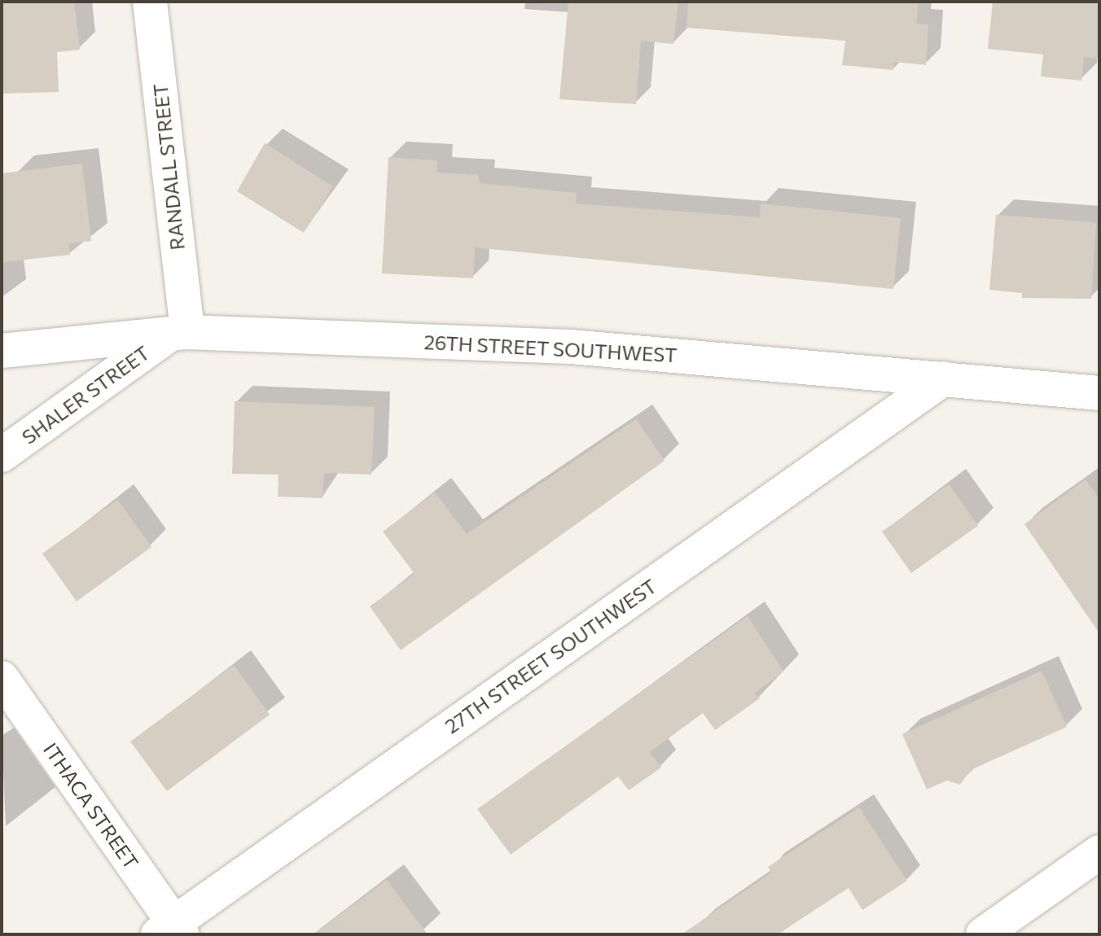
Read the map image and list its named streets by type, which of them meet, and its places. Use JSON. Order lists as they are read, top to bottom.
{
  "streets": {
    "street": [
      "RANDALL STREET",
      "26TH STREET SOUTHWEST",
      "SHALER STREET",
      "27TH STREET SOUTHWEST",
      "ITHACA STREET"
    ]
  },
  "crossings": [
    ["RANDALL STREET", "26TH STREET SOUTHWEST"],
    ["RANDALL STREET", "SHALER STREET"],
    ["26TH STREET SOUTHWEST", "SHALER STREET"],
    ["26TH STREET SOUTHWEST", "27TH STREET SOUTHWEST"],
    ["27TH STREET SOUTHWEST", "ITHACA STREET"]
  ]
}
